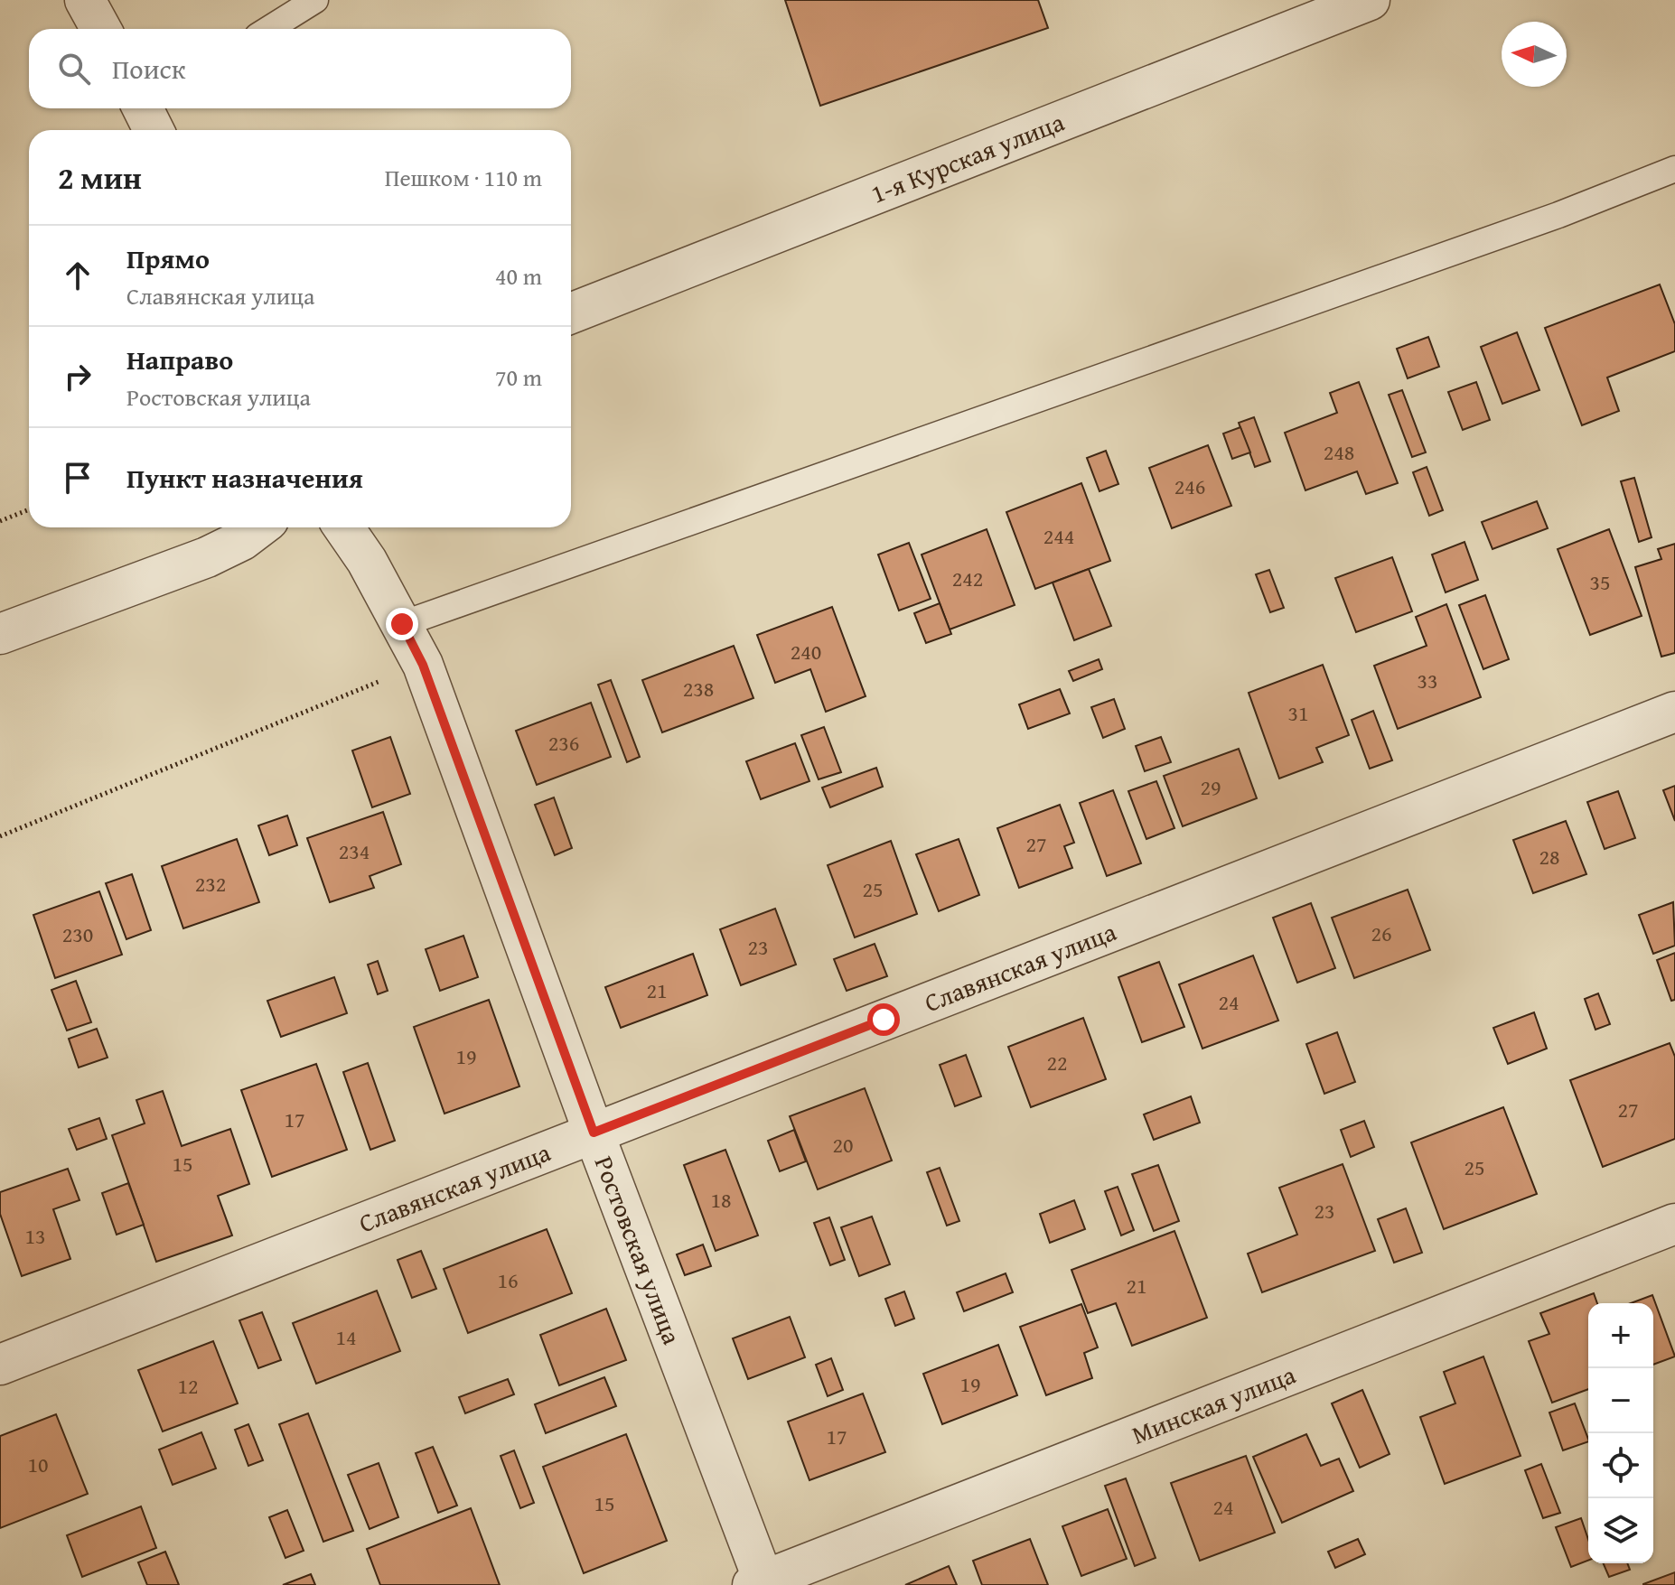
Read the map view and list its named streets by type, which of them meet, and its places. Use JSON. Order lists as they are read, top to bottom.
{
  "streets": {
    "street": [
      "1-я Курская улица",
      "Славянская улица",
      "Ростовская улица",
      "Минская улица"
    ]
  },
  "crossings": [
    ["Славянская улица", "Ростовская улица"],
    ["Ростовская улица", "Минская улица"]
  ],
  "house_numbers": [
    "248",
    "246",
    "244",
    "242",
    "35",
    "240",
    "33",
    "238",
    "31",
    "236",
    "29",
    "27",
    "234",
    "28",
    "232",
    "25",
    "26",
    "230",
    "23",
    "21",
    "24",
    "19",
    "22",
    "27",
    "17",
    "20",
    "15",
    "25",
    "18",
    "23",
    "13",
    "16",
    "21",
    "14",
    "19",
    "12",
    "17",
    "10",
    "15",
    "24"
  ],
  "north": "left",
  "page": {
    "search": "Поиск",
    "heading": ["2 мин", "Пешком · 110 m"],
    "list": [
      ["Прямо", "Славянская улица", "40 m"],
      ["Направо", "Ростовская улица", "70 m"],
      "Пункт назначения"
    ],
    "map_buttons": ["+", "−"]
  }
}
